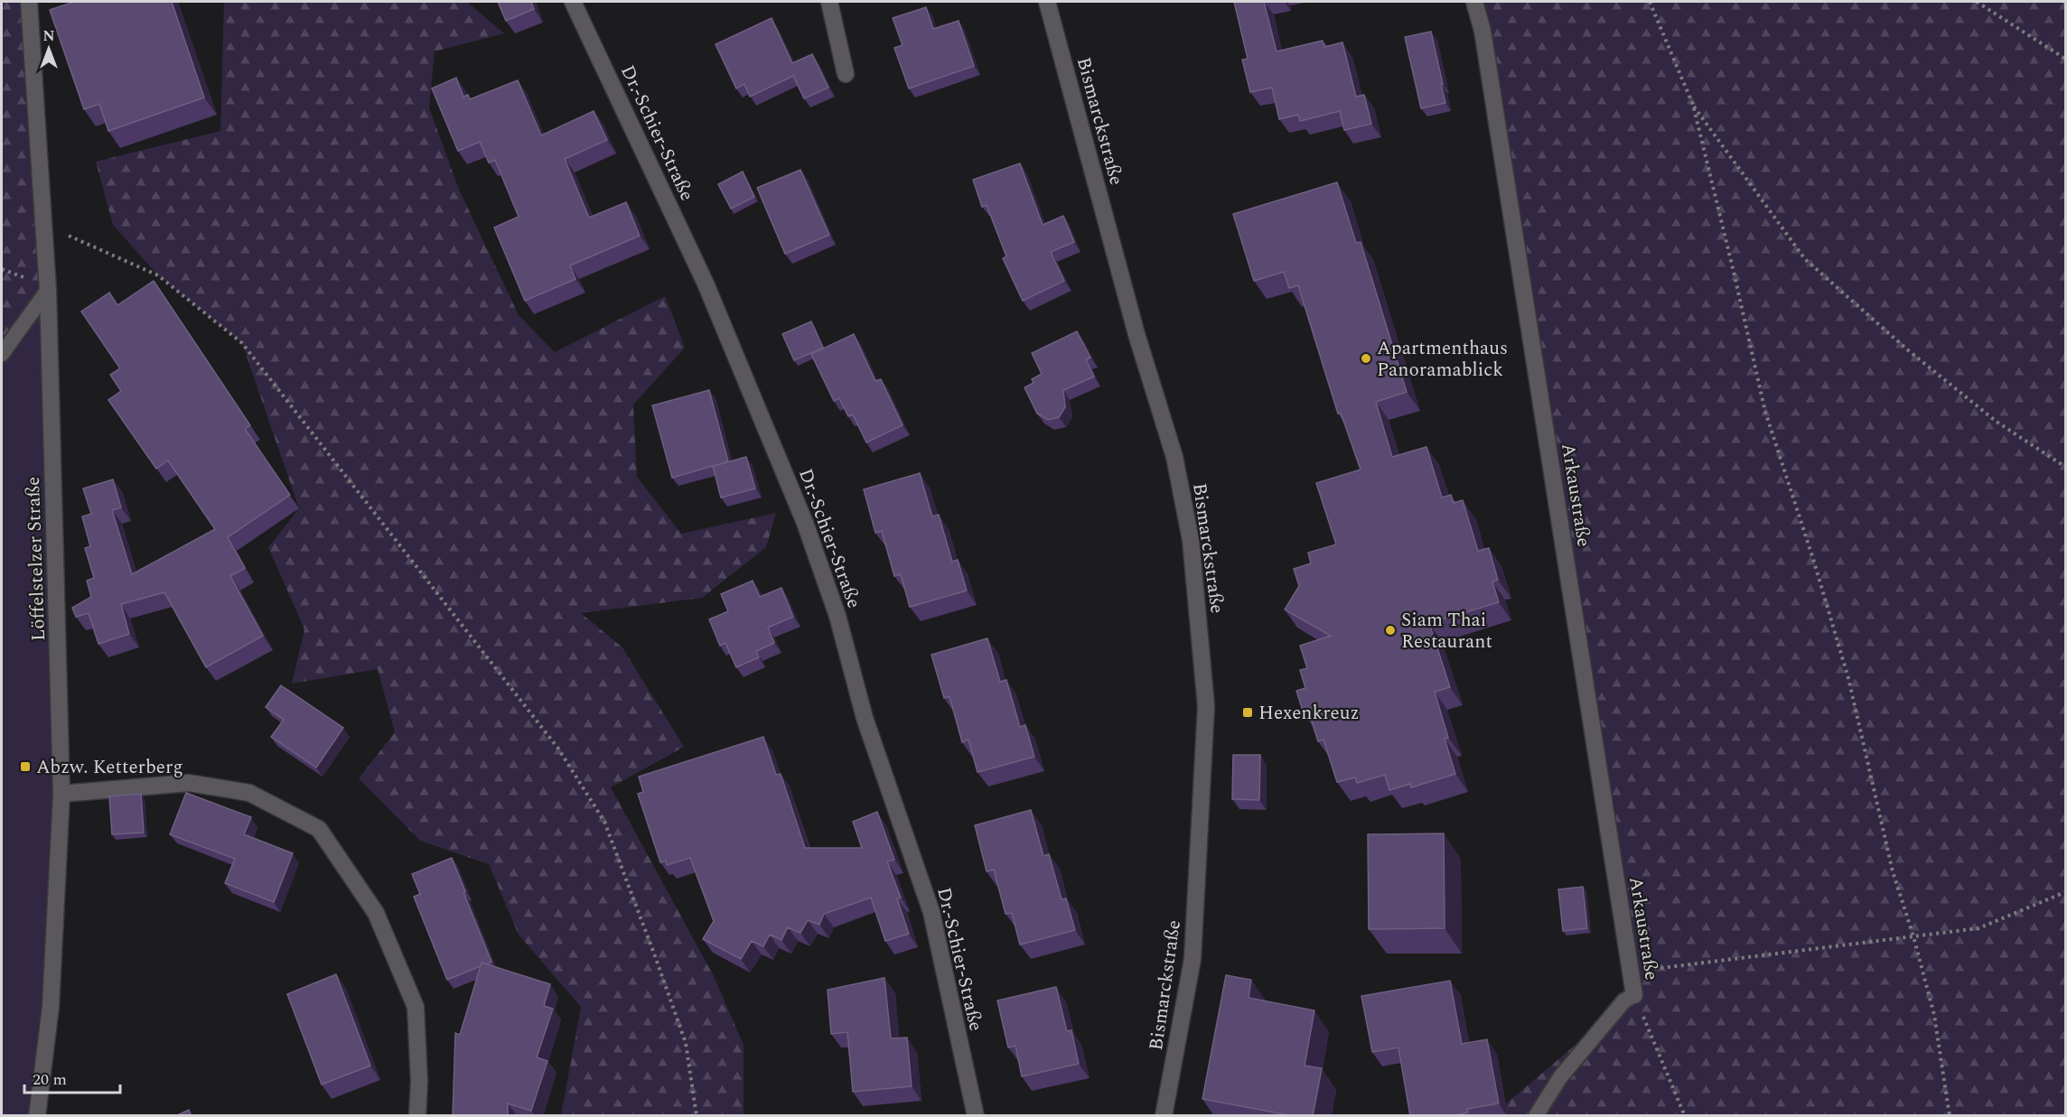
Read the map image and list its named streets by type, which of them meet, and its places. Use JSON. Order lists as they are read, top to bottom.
{
  "streets": {
    "street": [
      "Bismarckstraße",
      "Dr.-Schier-Straße",
      "Arkaustraße",
      "Löffelstelzer Straße"
    ]
  },
  "places": {
    "other": ["Apartmenthaus Panoramablick", "Siam Thai Restaurant"],
    "transit": ["Hexenkreuz", "Abzw. Ketterberg"]
  },
  "scale_bar": "20 m",
  "north": "top"
}
